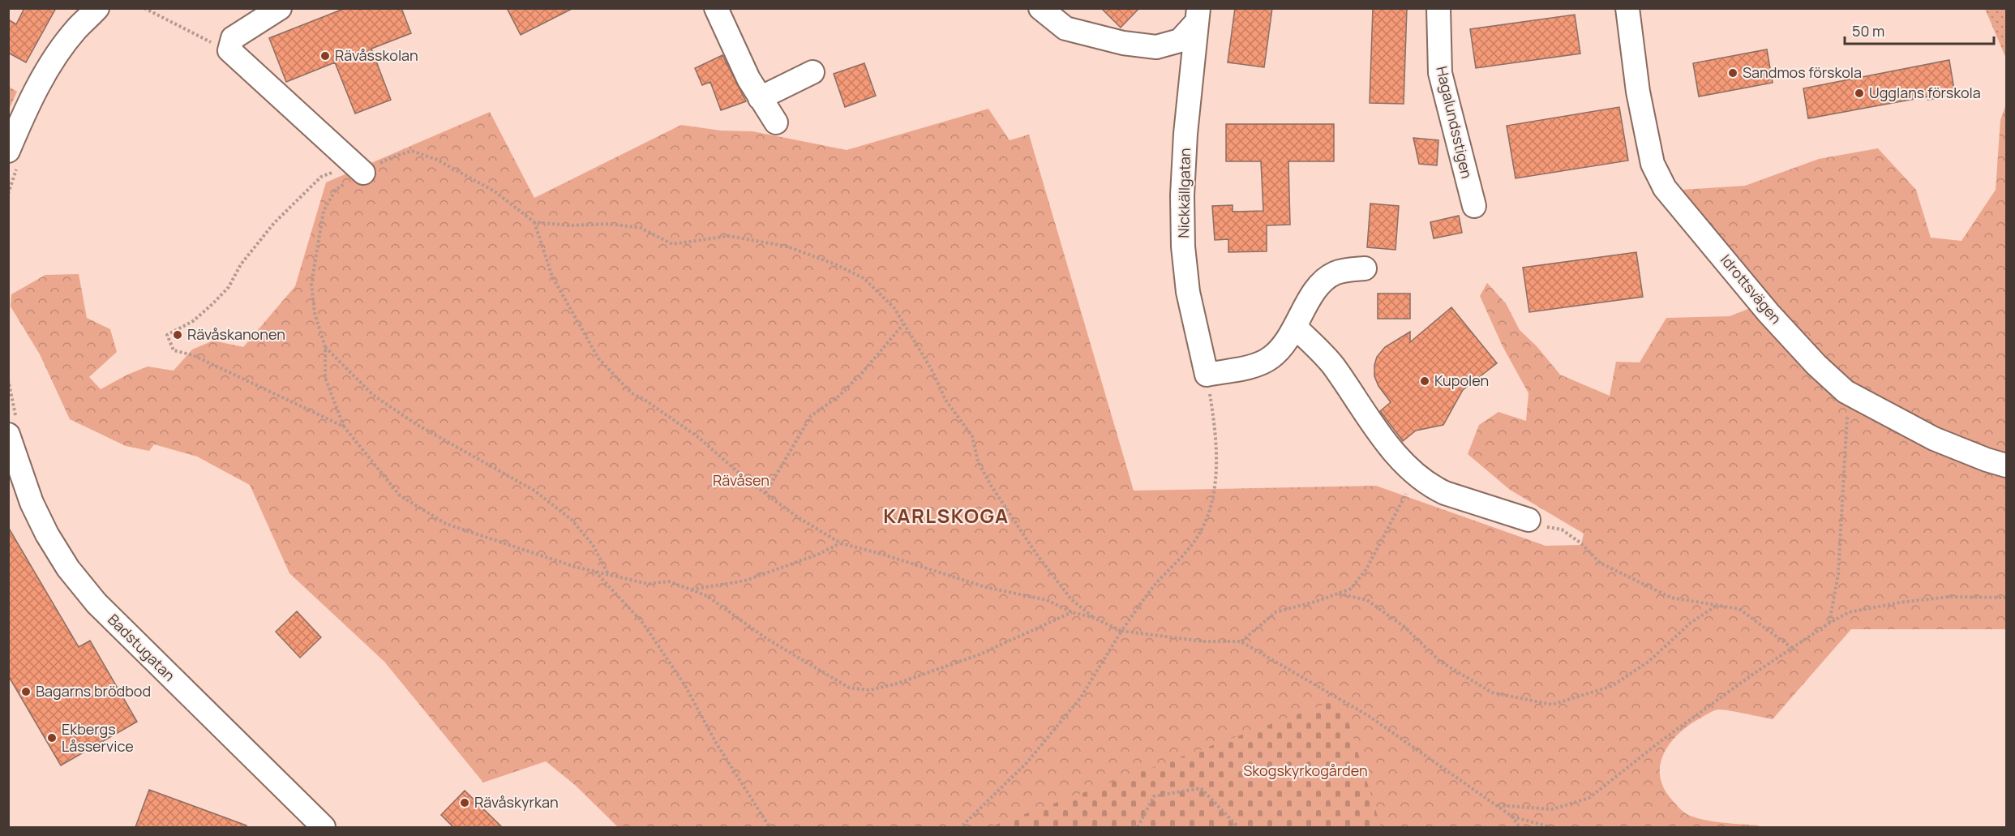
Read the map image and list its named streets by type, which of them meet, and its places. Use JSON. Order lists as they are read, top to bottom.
{
  "streets": {
    "street": [
      "Hagalundsstigen",
      "Nickkällgatan",
      "Idrottsvägen",
      "Badstugatan"
    ]
  },
  "districts": ["KARLSKOGA"],
  "parks": ["Rävåsen", "Skogskyrkogården"],
  "places": [
    "Rävåsskolan",
    "Sandmos förskola",
    "Ugglans förskola",
    "Rävåskanonen",
    "Kupolen",
    "Bagarns brödbod",
    "Ekbergs Låsservice",
    "Rävåskyrkan"
  ],
  "scale_bar": "50 m"
}
